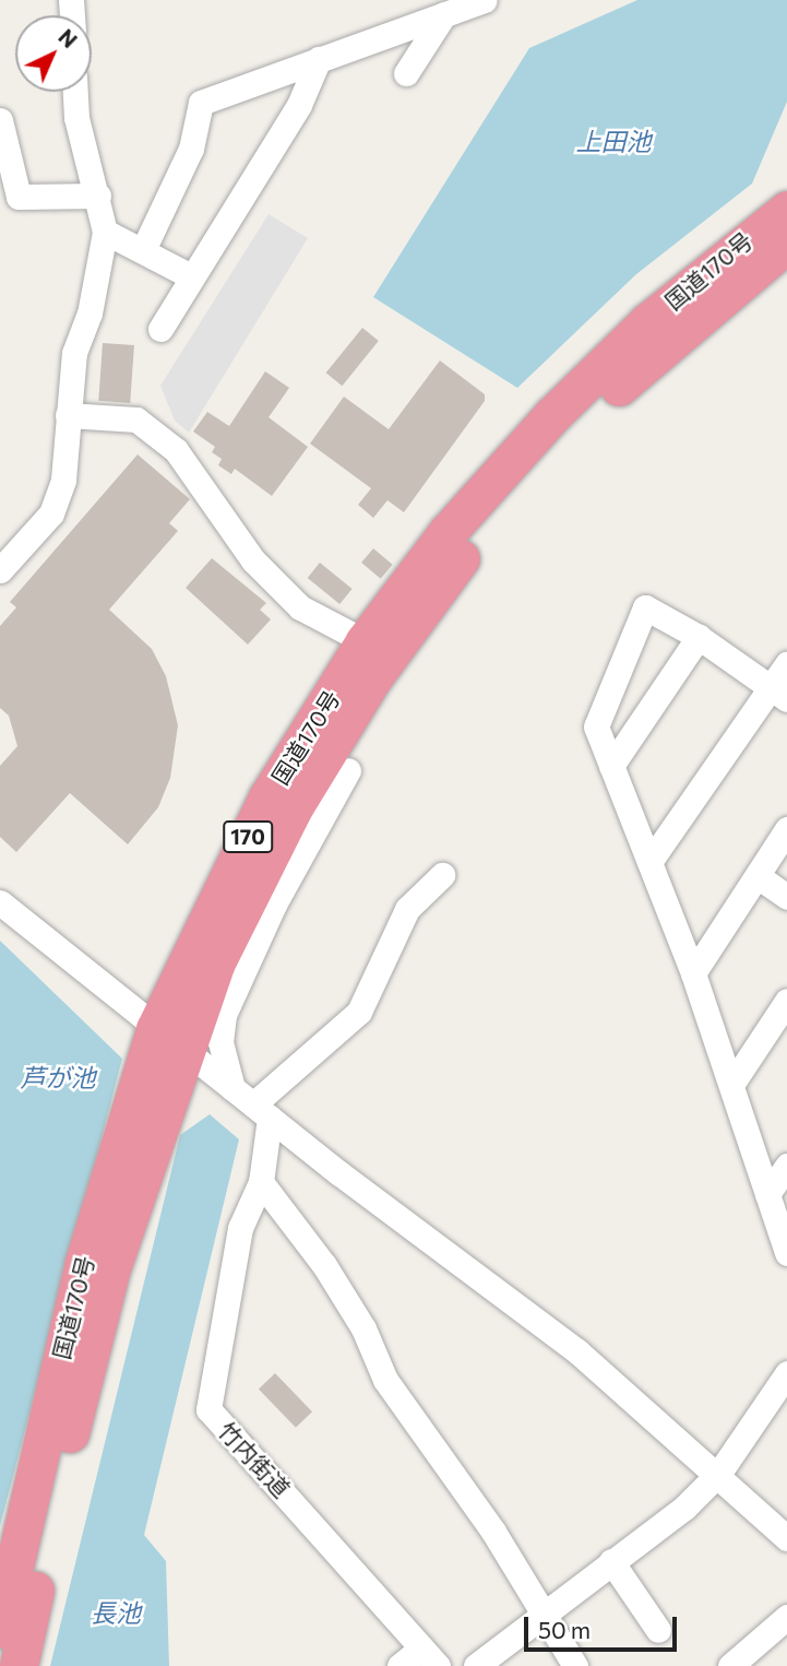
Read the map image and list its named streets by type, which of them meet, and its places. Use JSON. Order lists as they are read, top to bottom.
{
  "streets": {
    "highway": ["国道170号", "170"],
    "street": ["竹内街道"]
  },
  "water": ["上田池", "芦が池", "長池"],
  "scale_bar": "50 m",
  "north": "top right"
}
